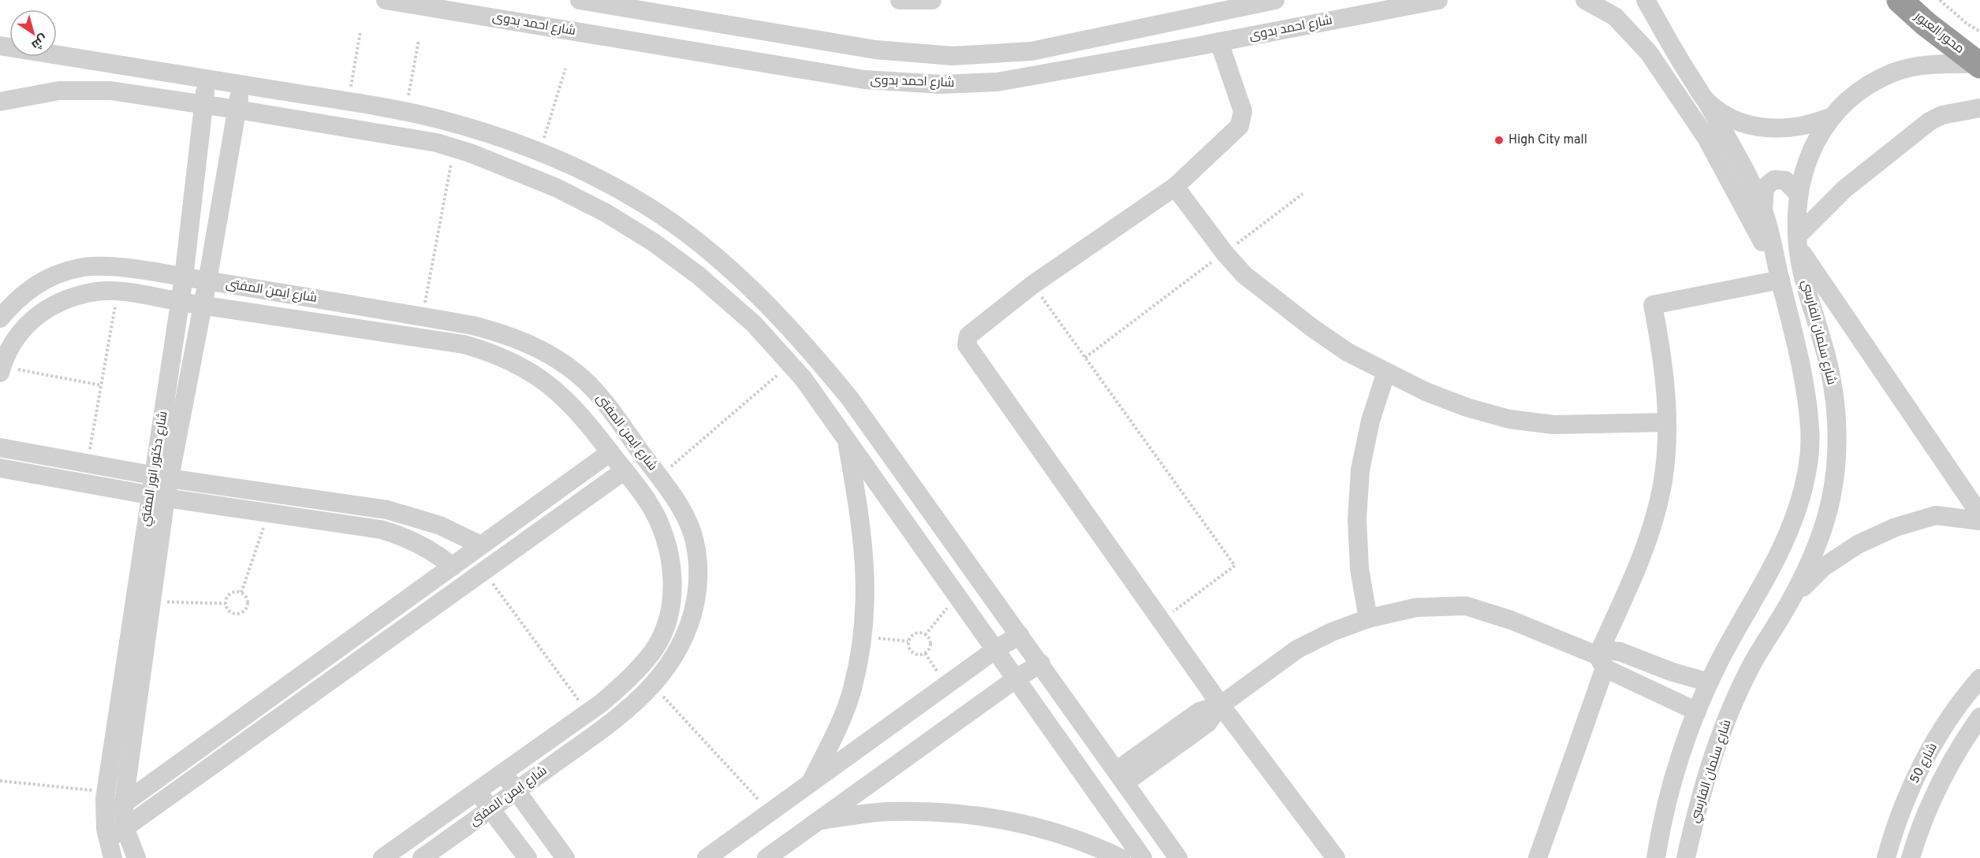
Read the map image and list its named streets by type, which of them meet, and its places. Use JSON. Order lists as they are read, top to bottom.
{
  "streets": {
    "highway": ["محور العبور"],
    "street": [
      "شارع احمد بدوى",
      "شارع ايمن المفتى",
      "شارع سلمان الفارسي",
      "شارع دكتور انور المفتي",
      "شارع 50"
    ]
  },
  "crossings": [
    ["محور العبور", "شارع سلمان الفارسي"],
    ["شارع ايمن المفتى", "شارع دكتور انور المفتي"]
  ],
  "places": ["High City mall"],
  "north": "bottom right"
}
